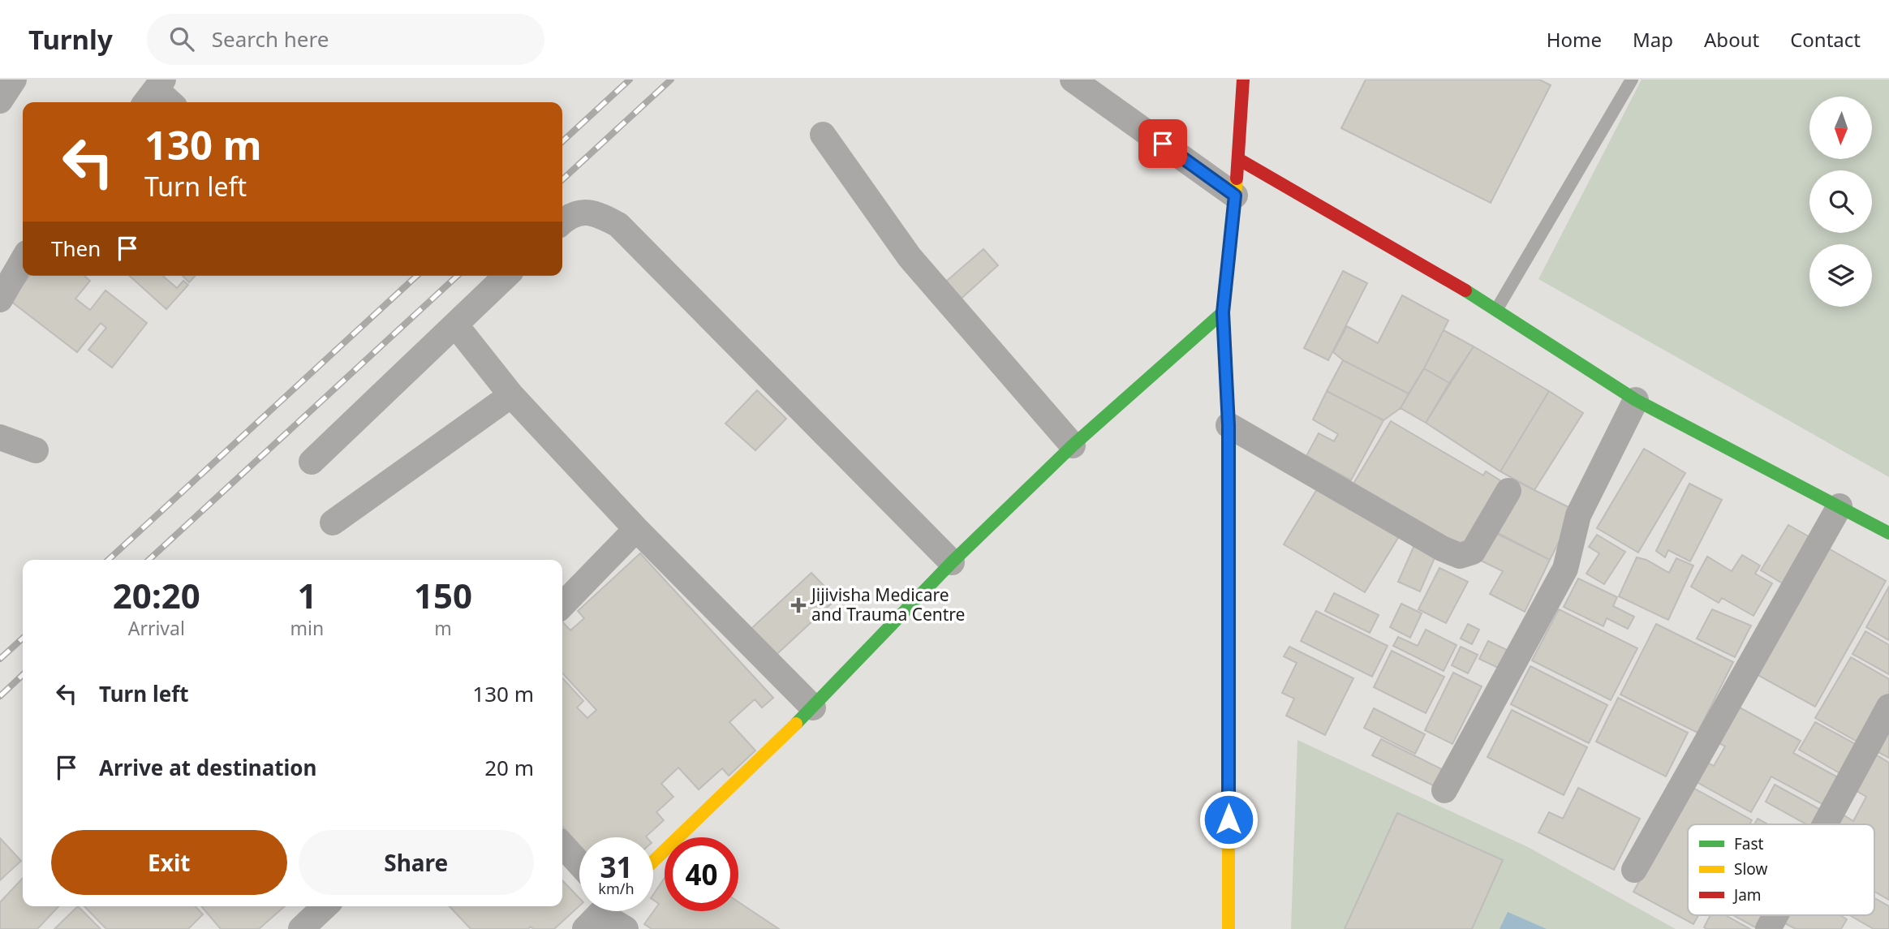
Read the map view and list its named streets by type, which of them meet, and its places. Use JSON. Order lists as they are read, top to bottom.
{
  "places": {
    "health": ["Jijivisha Medicare and Trauma Centre"]
  },
  "legend": ["Fast", "Slow", "Jam"],
  "north": "bottom",
  "page": {
    "header": "Turnly",
    "search": "Search here",
    "nav": [
      "Home",
      "Map",
      "About",
      "Contact"
    ],
    "turn": ["130 m", "Turn left"],
    "then": "Then",
    "eta": [
      "20:20",
      "Arrival",
      "1",
      "min",
      "150",
      "m"
    ],
    "list": [
      {
        "name": "Turn left",
        "value": "130 m"
      },
      {
        "name": "Arrive at destination",
        "value": "20 m"
      }
    ],
    "buttons": ["Exit", "Share"],
    "speed": "31 km/h",
    "limit": "40"
  }
}
